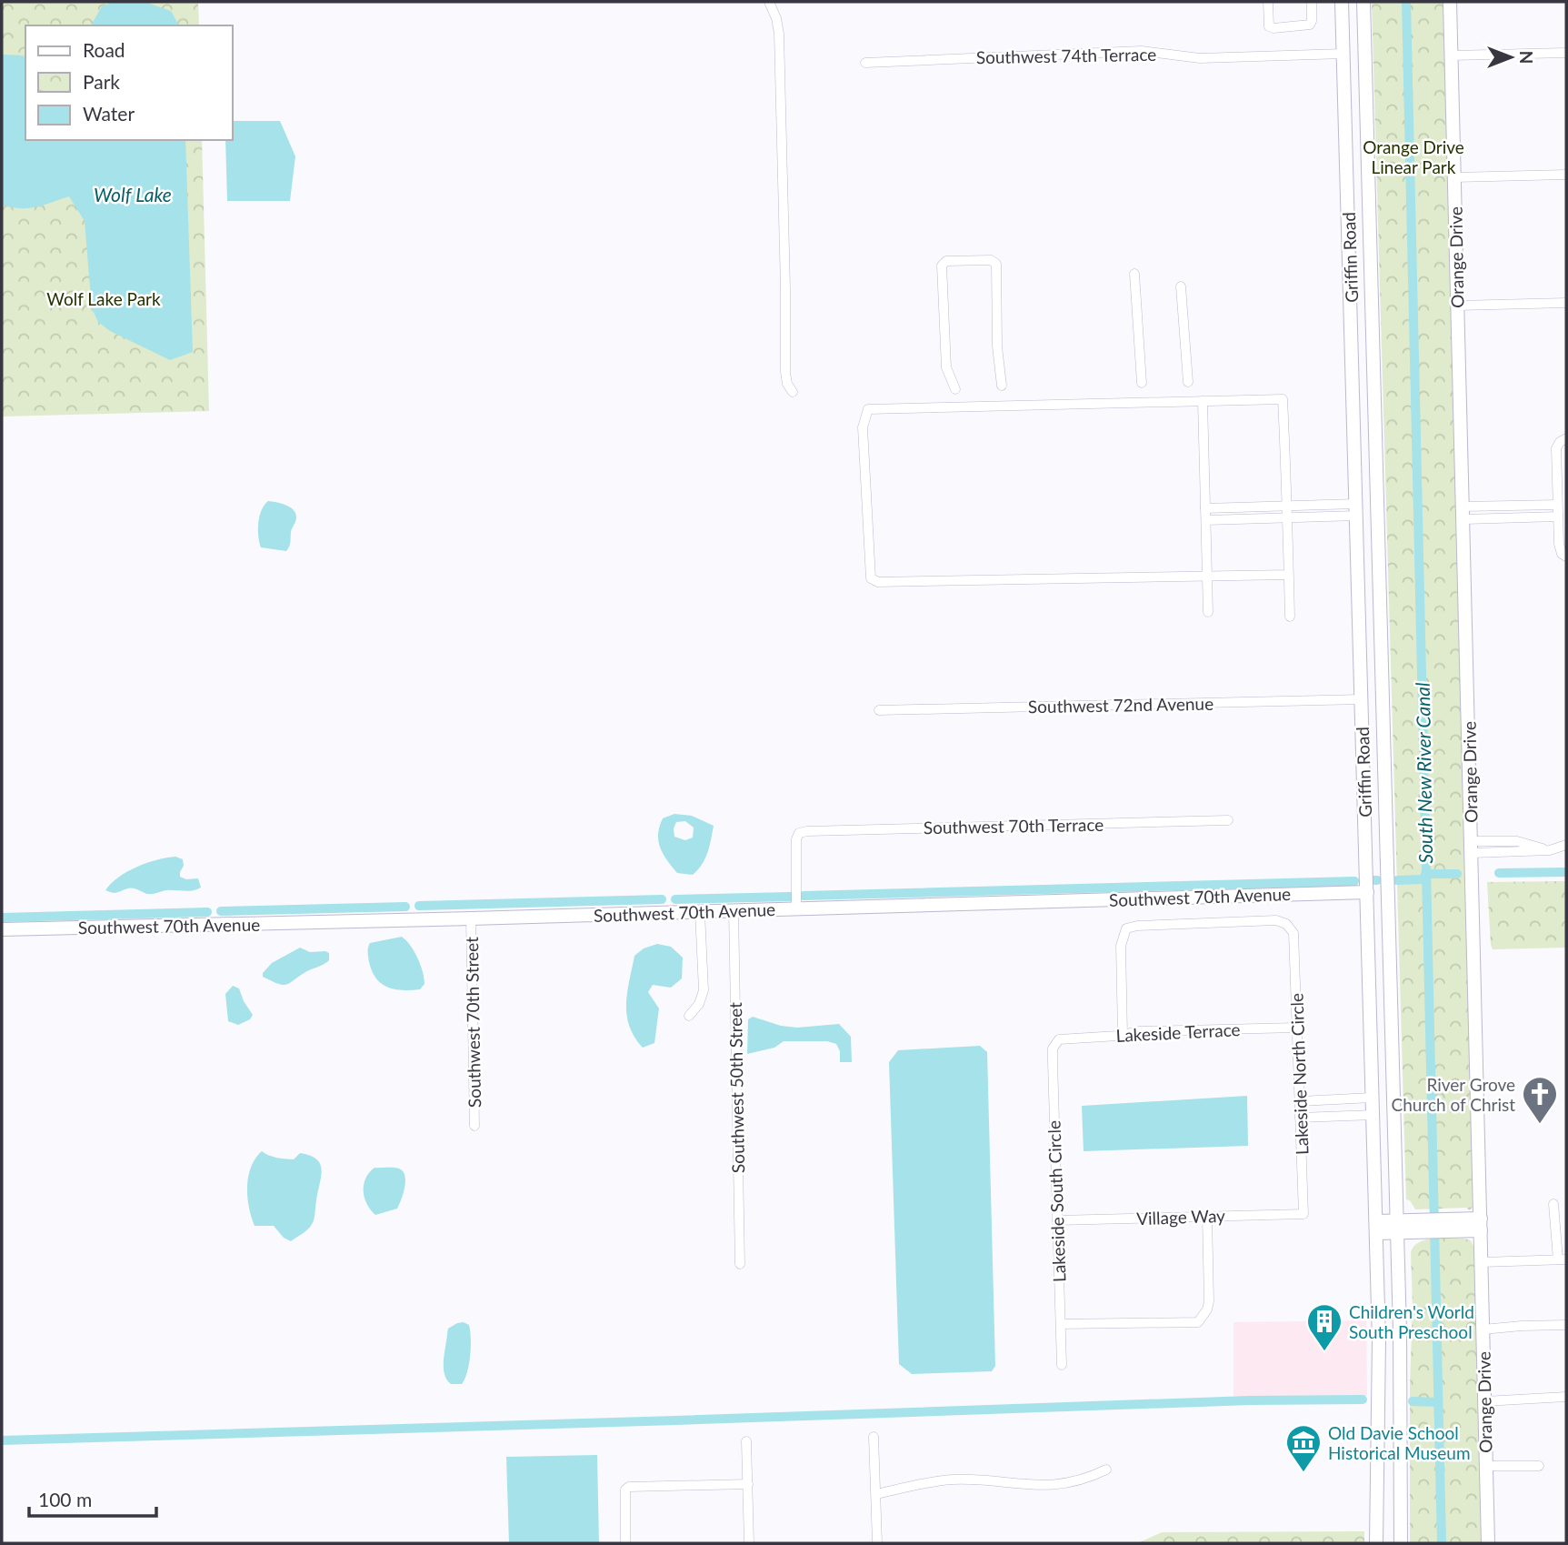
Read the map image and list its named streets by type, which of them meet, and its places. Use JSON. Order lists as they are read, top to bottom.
{
  "streets": {
    "main road": ["Griffin Road", "Orange Drive", "Southwest 70th Avenue"],
    "street": [
      "Southwest 74th Terrace",
      "Southwest 72nd Avenue",
      "Southwest 70th Terrace",
      "Southwest 70th Street",
      "Lakeside Terrace",
      "Lakeside North Circle",
      "Southwest 50th Street",
      "Lakeside South Circle",
      "Village Way"
    ]
  },
  "crossings": [
    ["Southwest 74th Terrace", "Griffin Road"],
    ["Griffin Road", "Southwest 72nd Avenue"],
    ["Griffin Road", "Southwest 70th Avenue"],
    ["Southwest 70th Terrace", "Southwest 70th Avenue"],
    ["Southwest 70th Avenue", "Southwest 70th Street"],
    ["Southwest 70th Avenue", "Southwest 50th Street"],
    ["Lakeside Terrace", "Lakeside North Circle"],
    ["Lakeside Terrace", "Lakeside South Circle"],
    ["Lakeside North Circle", "Village Way"],
    ["Lakeside South Circle", "Village Way"]
  ],
  "water": ["Wolf Lake", "South New River Canal"],
  "parks": ["Orange Drive Linear Park", "Wolf Lake Park"],
  "places": {
    "church": ["River Grove Church of Christ"],
    "building": ["Children's World South Preschool"],
    "museum": ["Old Davie School Historical Museum"]
  },
  "legend": ["Road", "Park", "Water"],
  "scale_bar": "100 m",
  "north": "right"
}
